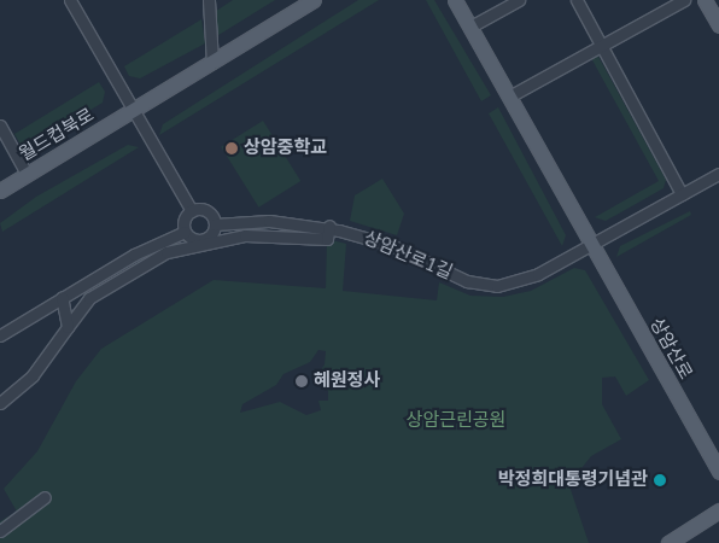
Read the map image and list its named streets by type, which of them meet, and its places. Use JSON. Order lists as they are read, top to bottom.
{
  "streets": {
    "main road": ["월드컵북로", "상암산로"],
    "street": ["상암산로1길"]
  },
  "crossings": [
    ["상암산로1길", "상암산로"]
  ],
  "parks": ["상암근린공원"],
  "places": ["상암중학교", "혜원정사", "박정희대통령기념관"]
}
